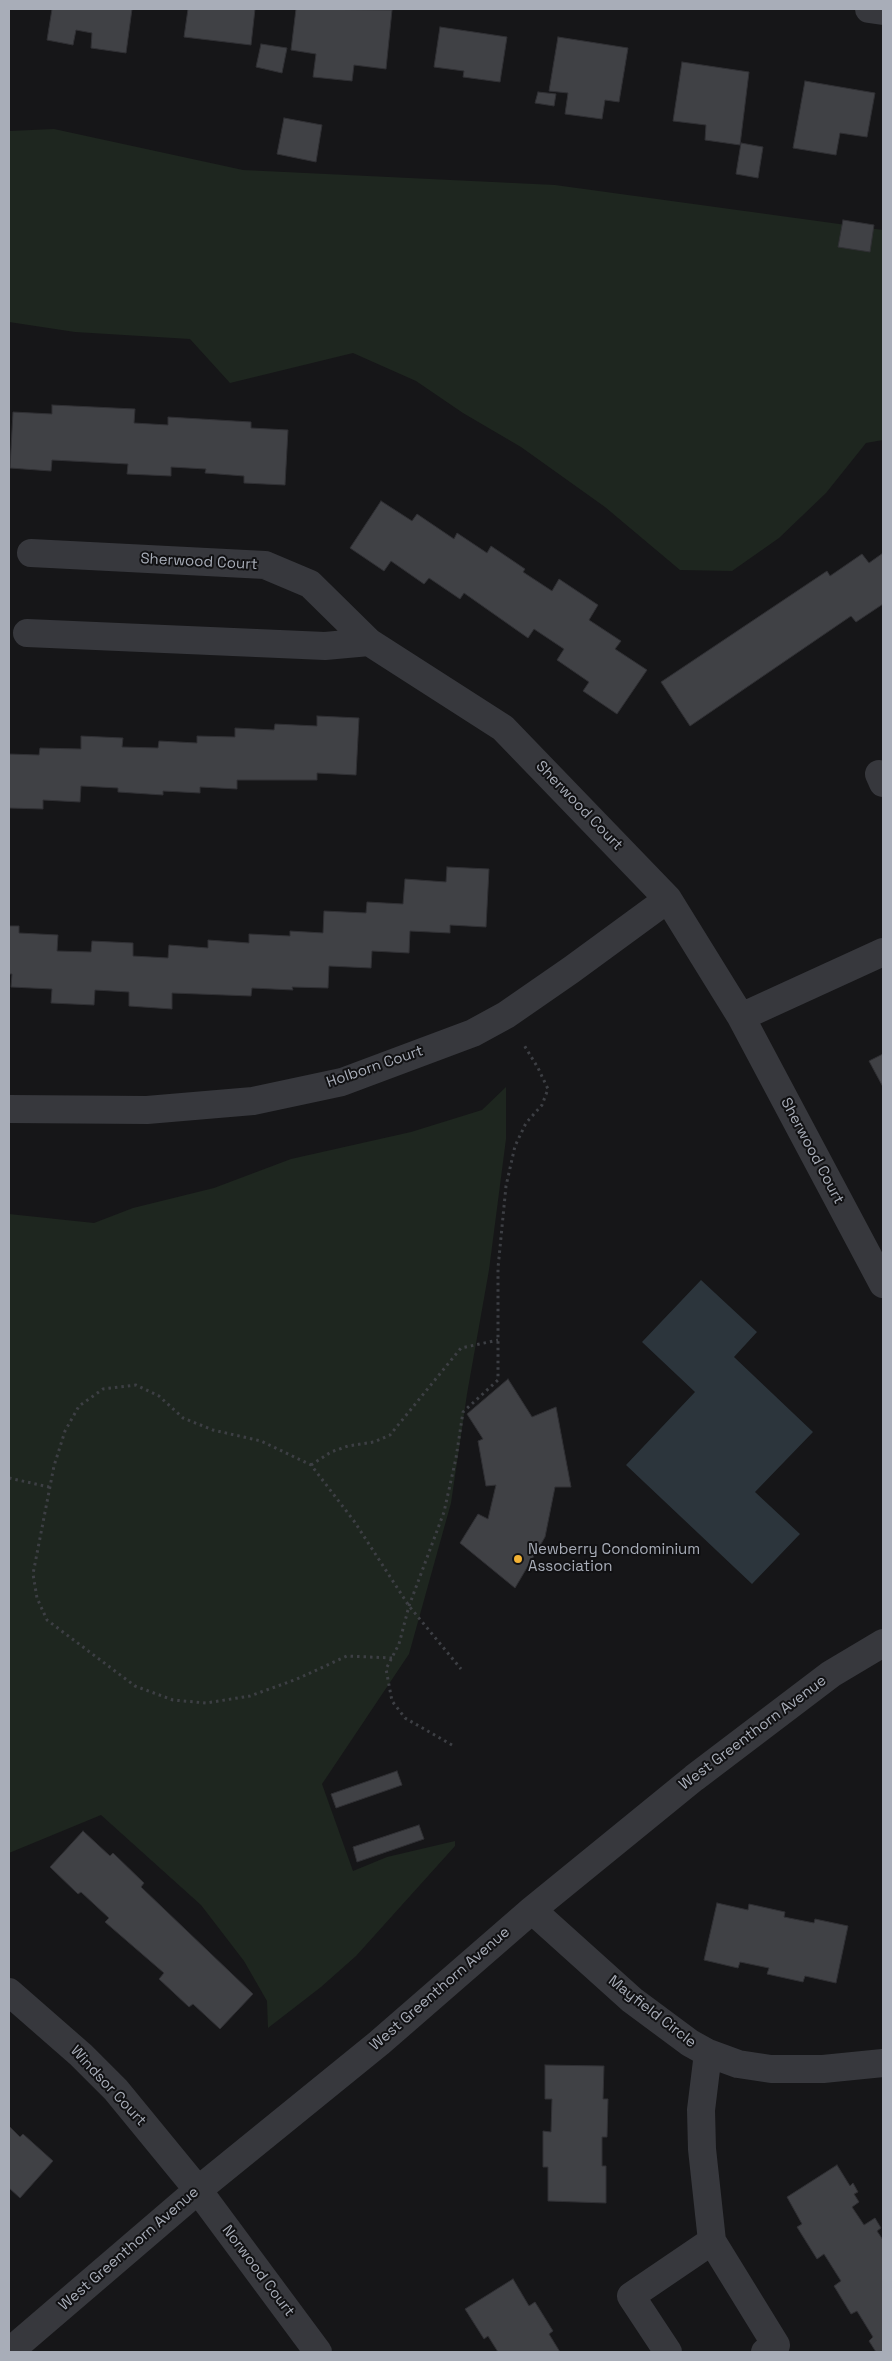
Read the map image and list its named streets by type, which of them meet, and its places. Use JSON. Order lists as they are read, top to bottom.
{
  "streets": {
    "street": [
      "Sherwood Court",
      "Holborn Court",
      "West Greenthorn Avenue",
      "Mayfield Circle",
      "Windsor Court",
      "Norwood Court"
    ]
  },
  "crossings": [
    ["Sherwood Court", "Holborn Court"],
    ["West Greenthorn Avenue", "Mayfield Circle"],
    ["West Greenthorn Avenue", "Windsor Court"],
    ["West Greenthorn Avenue", "Norwood Court"],
    ["Windsor Court", "Norwood Court"]
  ],
  "places": ["Newberry Condominium Association"]
}
